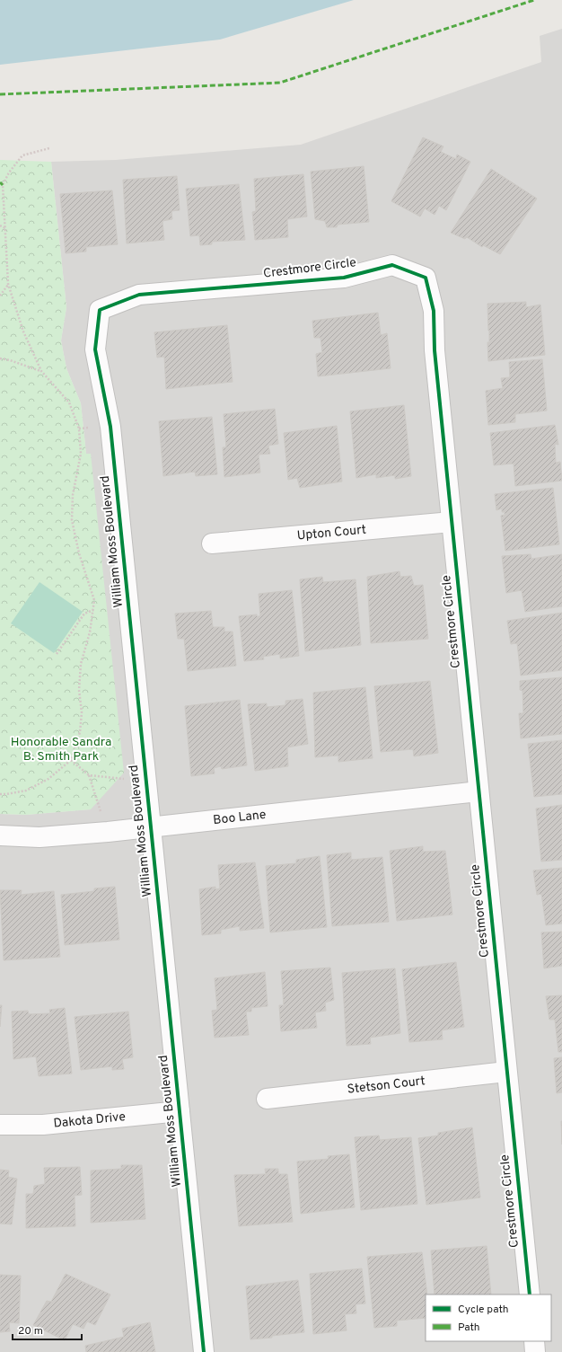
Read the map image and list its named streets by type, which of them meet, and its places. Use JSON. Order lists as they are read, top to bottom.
{
  "streets": {
    "street": [
      "Crestmore Circle",
      "Upton Court",
      "William Moss Boulevard",
      "Boo Lane",
      "Stetson Court",
      "Dakota Drive"
    ]
  },
  "crossings": [
    ["Crestmore Circle", "Upton Court"],
    ["Crestmore Circle", "William Moss Boulevard"],
    ["Crestmore Circle", "Boo Lane"],
    ["Crestmore Circle", "Stetson Court"],
    ["William Moss Boulevard", "Boo Lane"],
    ["William Moss Boulevard", "Dakota Drive"]
  ],
  "parks": ["Honorable Sandra B. Smith Park"],
  "legend": ["Cycle path", "Path"],
  "scale_bar": "20 m"
}
